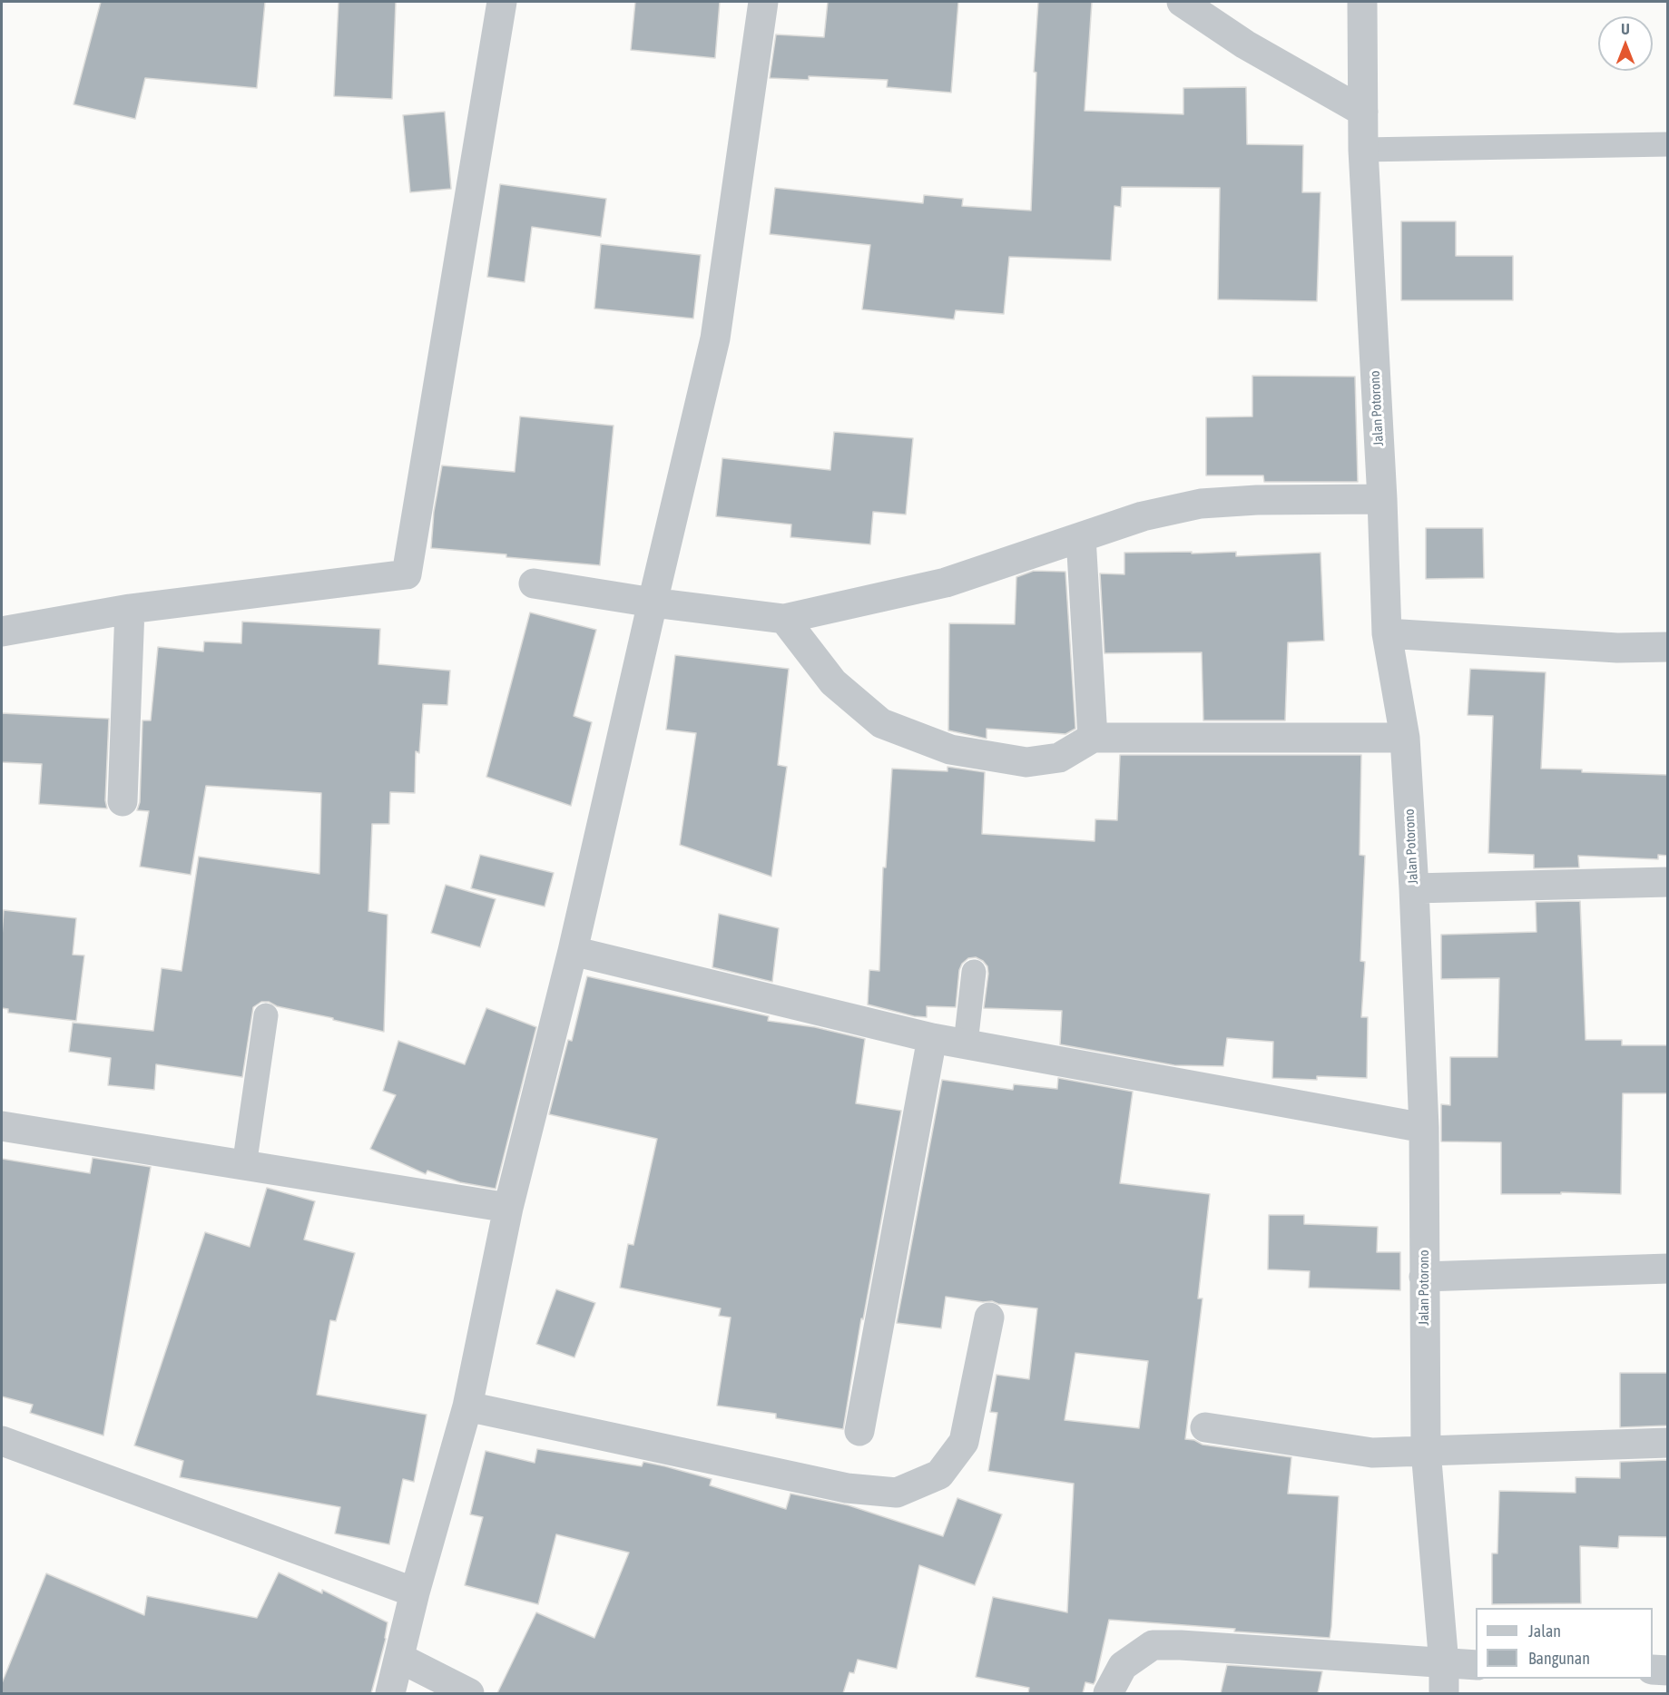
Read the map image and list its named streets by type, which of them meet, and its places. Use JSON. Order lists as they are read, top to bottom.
{
  "streets": {
    "street": ["Jalan Potorono"]
  },
  "legend": ["Jalan", "Bangunan"],
  "north": "top"
}
